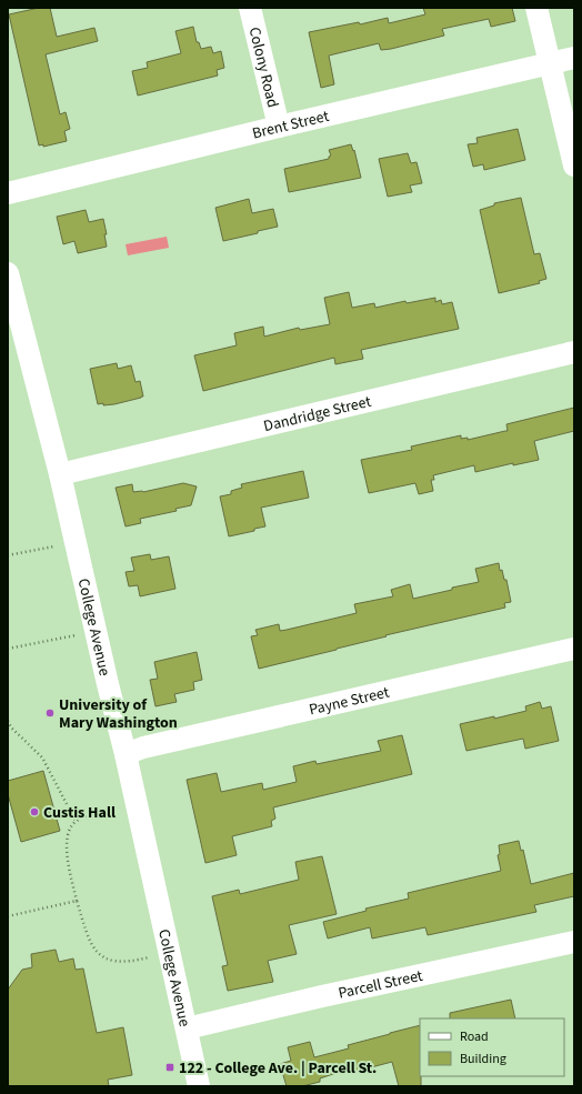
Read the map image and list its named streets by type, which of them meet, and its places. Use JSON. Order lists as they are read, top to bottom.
{
  "streets": {
    "street": [
      "Colony Road",
      "Brent Street",
      "Dandridge Street",
      "College Avenue",
      "Payne Street",
      "Parcell Street"
    ]
  },
  "crossings": [
    ["Colony Road", "Brent Street"],
    ["Dandridge Street", "College Avenue"],
    ["College Avenue", "Payne Street"],
    ["College Avenue", "Parcell Street"]
  ],
  "places": {
    "other": ["University of Mary Washington", "Custis Hall"],
    "transit": ["122 - College Ave. | Parcell St."]
  },
  "legend": ["Road", "Building"]
}
